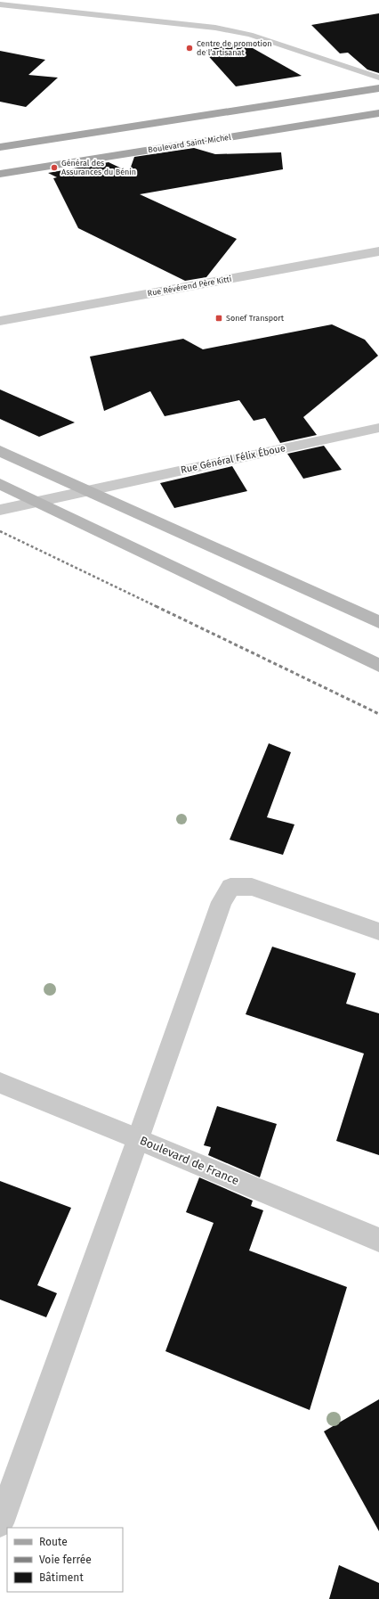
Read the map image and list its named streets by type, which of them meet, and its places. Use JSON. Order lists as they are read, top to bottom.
{
  "streets": {
    "main road": ["Boulevard Saint-Michel"],
    "street": ["Rue Révérend Père Kitti", "Rue Général Félix Éboue", "Boulevard de France"]
  },
  "places": {
    "other": ["Centre de promotion de l’artisanat", "Général des Assurances du Bénin"],
    "transit": ["Sonef Transport"]
  },
  "legend": ["Route", "Voie ferrée", "Bâtiment"]
}
